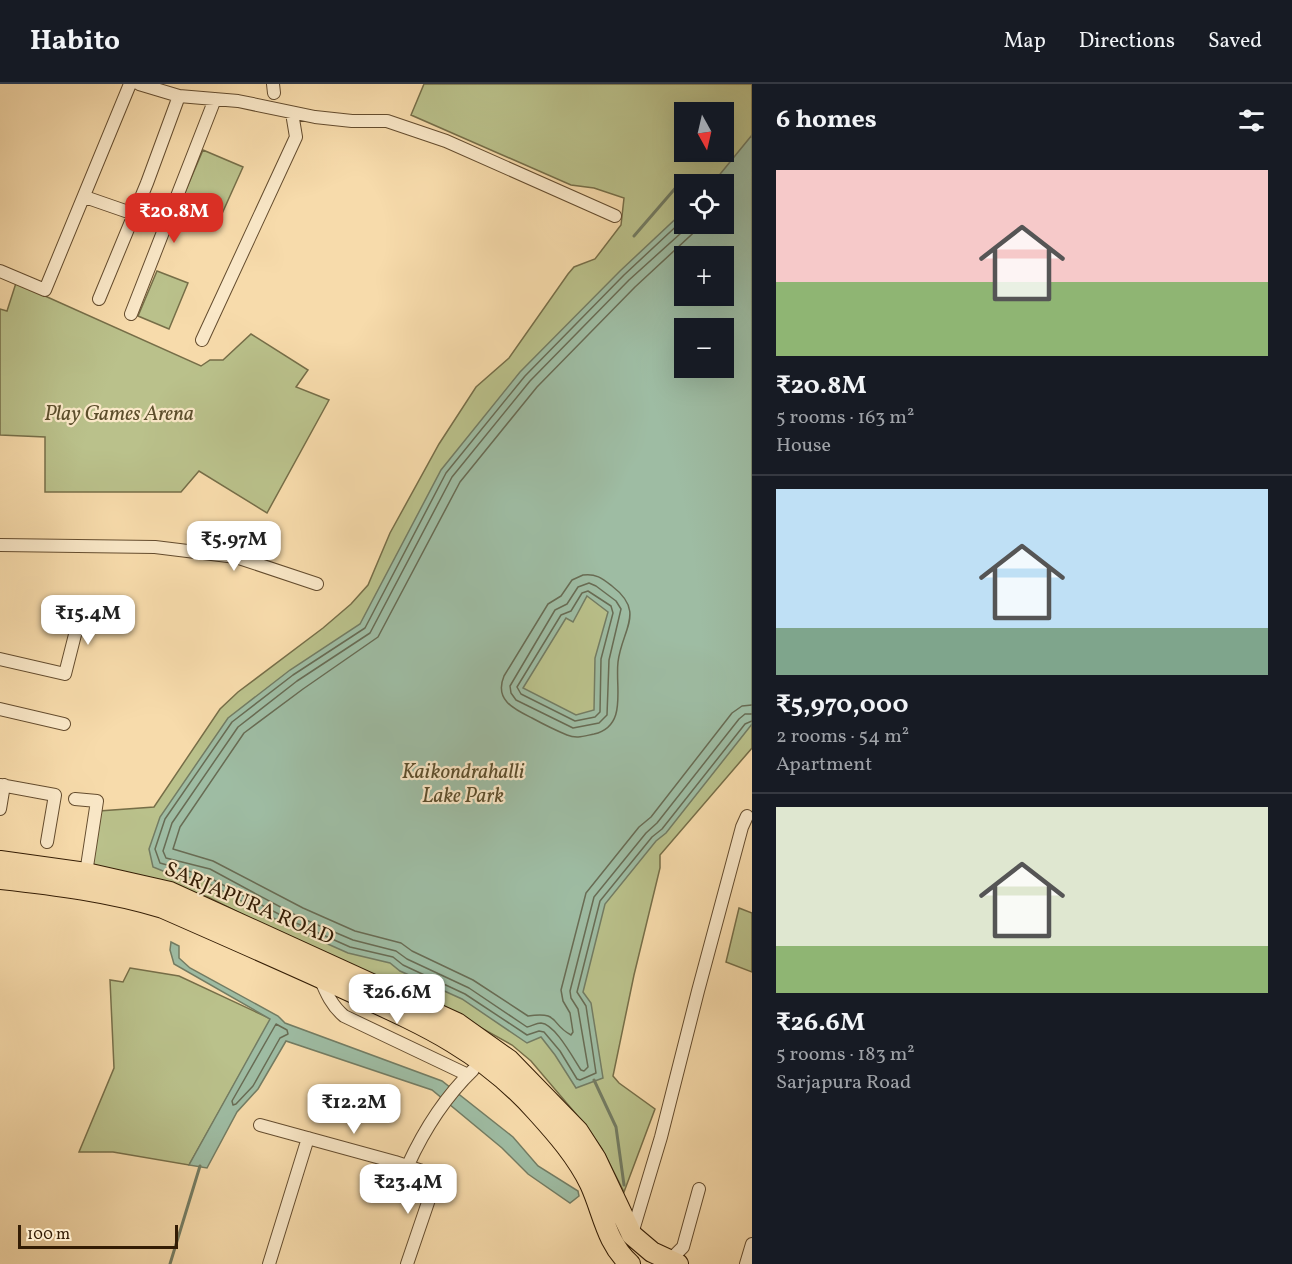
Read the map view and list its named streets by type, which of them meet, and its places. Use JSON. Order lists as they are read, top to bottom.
{
  "streets": {
    "main road": ["SARJAPURA ROAD"]
  },
  "parks": ["Play Games Arena", "Kaikondrahalli Lake Park"],
  "scale_bar": "100 m",
  "north": "bottom",
  "page": {
    "header": "Habito",
    "nav": ["Map", "Directions", "Saved"],
    "heading": "6 homes",
    "map_buttons": ["+", "−"],
    "list": [
      {
        "name": "₹20.8M",
        "note": "5 rooms · 163 m² · House"
      },
      {
        "name": "₹5,970,000",
        "note": "2 rooms · 54 m² · Apartment"
      },
      {
        "name": "₹26.6M",
        "note": "5 rooms · 183 m² · Sarjapura Road"
      }
    ],
    "price": [
      "₹20.8M",
      "₹5.97M",
      "₹15.4M",
      "₹26.6M",
      "₹12.2M",
      "₹23.4M"
    ],
    "scale": "100 m"
  }
}
